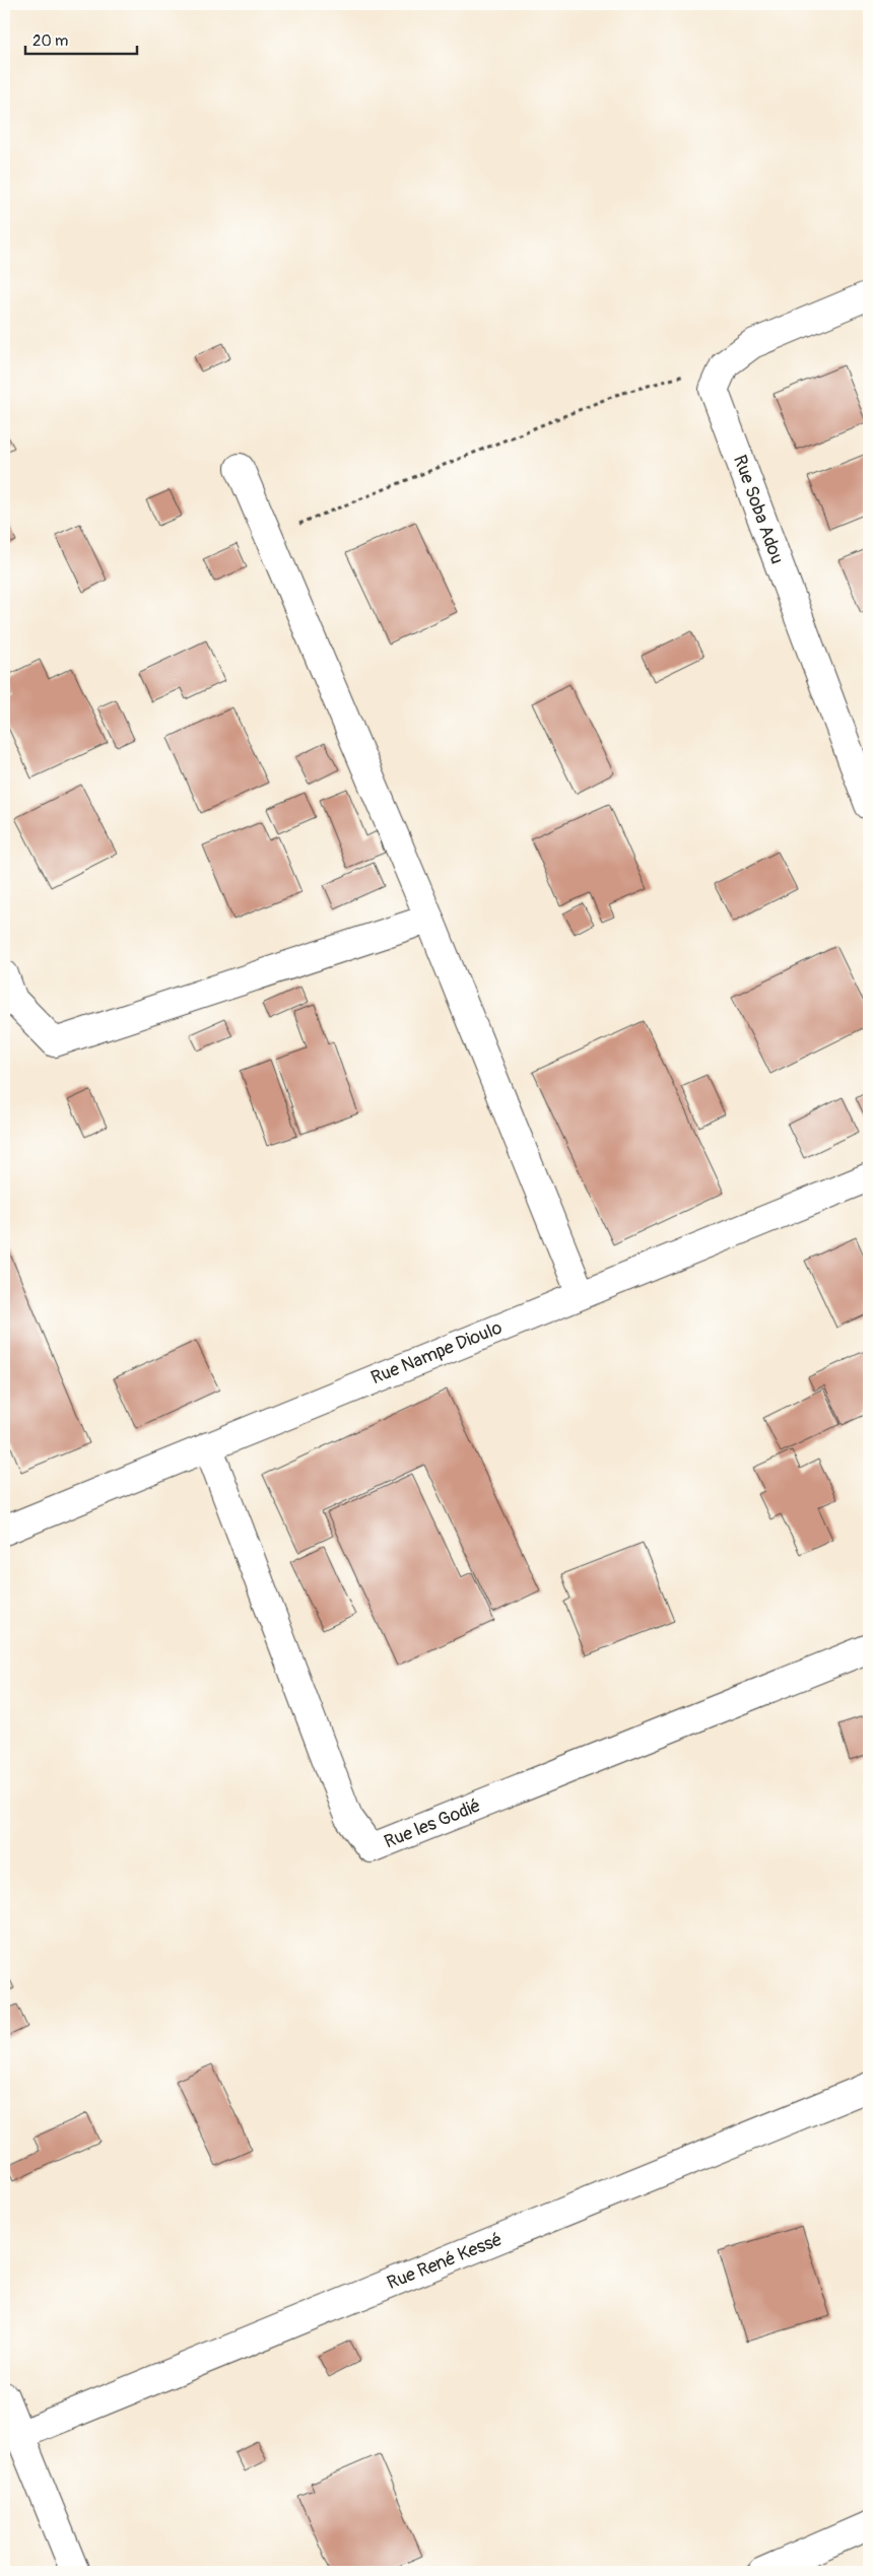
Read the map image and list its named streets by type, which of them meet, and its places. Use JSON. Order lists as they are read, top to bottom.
{
  "streets": {
    "street": [
      "Rue Soba Adou",
      "Rue Nampe Dioulo",
      "Rue les Godié",
      "Rue René Kessé"
    ]
  },
  "crossings": [
    ["Rue Nampe Dioulo", "Rue les Godié"]
  ],
  "scale_bar": "20 m"
}
